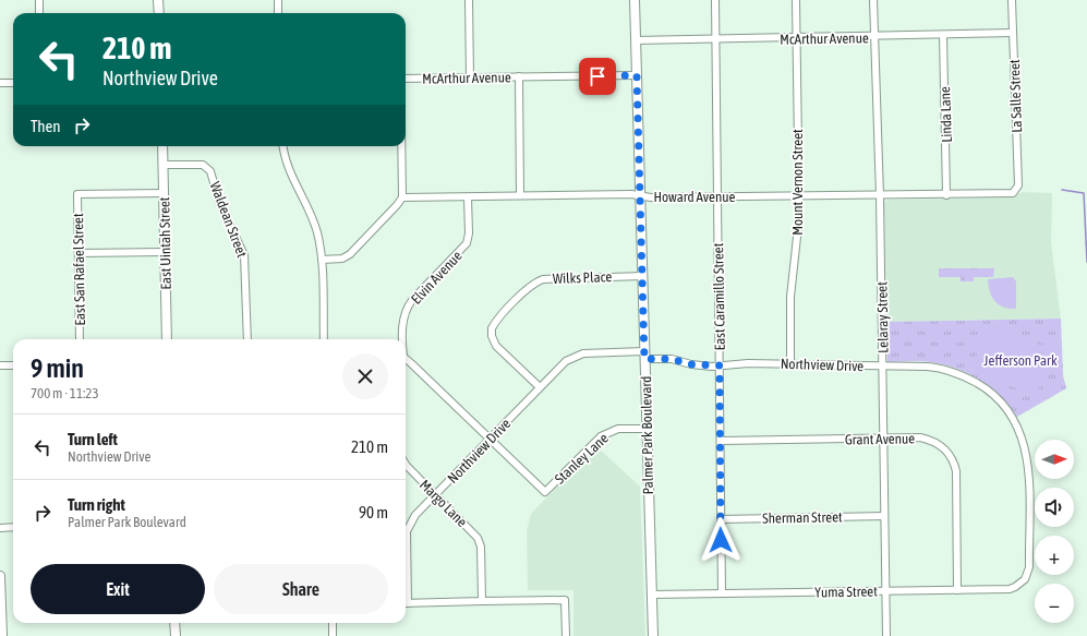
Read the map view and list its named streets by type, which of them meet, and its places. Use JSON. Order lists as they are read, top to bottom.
{
  "streets": {
    "main road": ["East Uintah Street", "Palmer Park Boulevard"],
    "street": [
      "McArthur Avenue",
      "La Salle Street",
      "Linda Lane",
      "Mount Vernon Street",
      "Howard Avenue",
      "Waldean Street",
      "East San Rafael Street",
      "Elvin Avenue",
      "Wilks Place",
      "East Caramillo Street",
      "Lelaray Street",
      "Northview Drive",
      "Grant Avenue",
      "Stanley Lane",
      "Margo Lane",
      "Sherman Street",
      "Yuma Street"
    ]
  },
  "crossings": [
    ["McArthur Avenue", "La Salle Street"],
    ["McArthur Avenue", "Linda Lane"],
    ["McArthur Avenue", "Mount Vernon Street"],
    ["McArthur Avenue", "East Caramillo Street"],
    ["McArthur Avenue", "Lelaray Street"],
    ["McArthur Avenue", "Palmer Park Boulevard"],
    ["La Salle Street", "Howard Avenue"],
    ["Linda Lane", "Howard Avenue"],
    ["Mount Vernon Street", "Howard Avenue"],
    ["Mount Vernon Street", "Northview Drive"],
    ["Howard Avenue", "Elvin Avenue"],
    ["Howard Avenue", "East Caramillo Street"],
    ["Howard Avenue", "Lelaray Street"],
    ["Howard Avenue", "Palmer Park Boulevard"],
    ["Waldean Street", "East Uintah Street"],
    ["East Uintah Street", "East San Rafael Street"],
    ["Wilks Place", "Northview Drive"],
    ["Wilks Place", "Palmer Park Boulevard"],
    ["East Caramillo Street", "Northview Drive"],
    ["East Caramillo Street", "Grant Avenue"],
    ["East Caramillo Street", "Sherman Street"],
    ["East Caramillo Street", "Yuma Street"],
    ["Lelaray Street", "Northview Drive"],
    ["Lelaray Street", "Grant Avenue"],
    ["Lelaray Street", "Sherman Street"],
    ["Lelaray Street", "Yuma Street"],
    ["Northview Drive", "Palmer Park Boulevard"],
    ["Northview Drive", "Stanley Lane"],
    ["Northview Drive", "Margo Lane"],
    ["Northview Drive", "Yuma Street"],
    ["Palmer Park Boulevard", "Stanley Lane"],
    ["Palmer Park Boulevard", "Yuma Street"],
    ["Grant Avenue", "Yuma Street"]
  ],
  "parks": ["Jefferson Park"],
  "north": "right",
  "page": {
    "turn": ["210 m", "Northview Drive"],
    "then": "Then",
    "heading": ["9 min", "700 m · 11:23"],
    "list": [
      {
        "name": "Turn left",
        "note": "Northview Drive",
        "value": "210 m"
      },
      {
        "name": "Turn right",
        "note": "Palmer Park Boulevard",
        "value": "90 m"
      }
    ],
    "map_buttons": ["+", "−"],
    "buttons": ["Exit", "Share"]
  }
}
